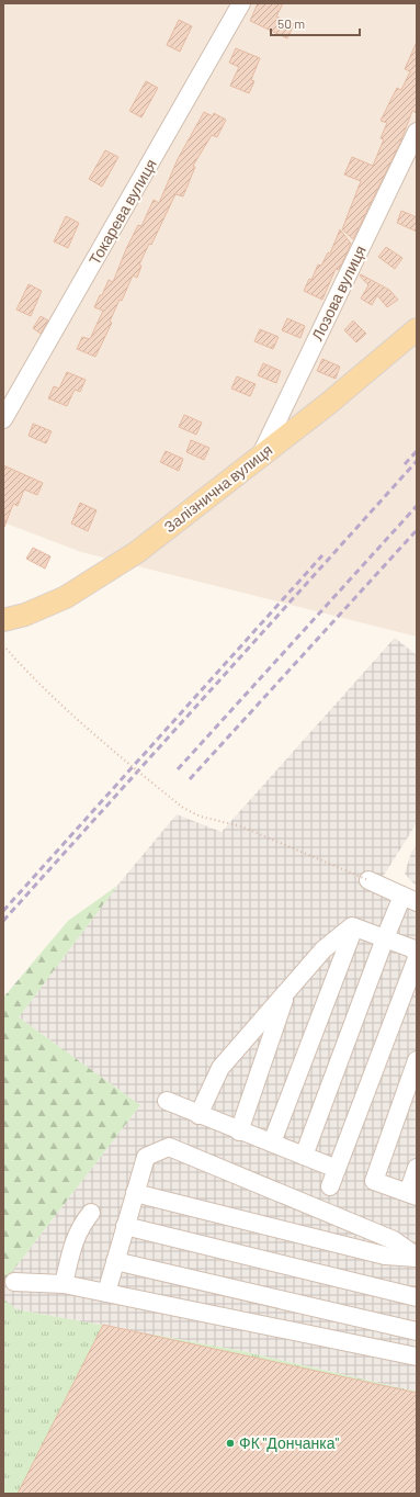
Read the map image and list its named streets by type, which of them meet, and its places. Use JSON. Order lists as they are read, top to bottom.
{
  "streets": {
    "main road": ["Залізнична вулиця"],
    "street": ["Токарева вулиця", "Лозова вулиця"]
  },
  "crossings": [
    ["Лозова вулиця", "Залізнична вулиця"]
  ],
  "places": ["ФК \"Дончанка\""],
  "scale_bar": "50 m"
}
